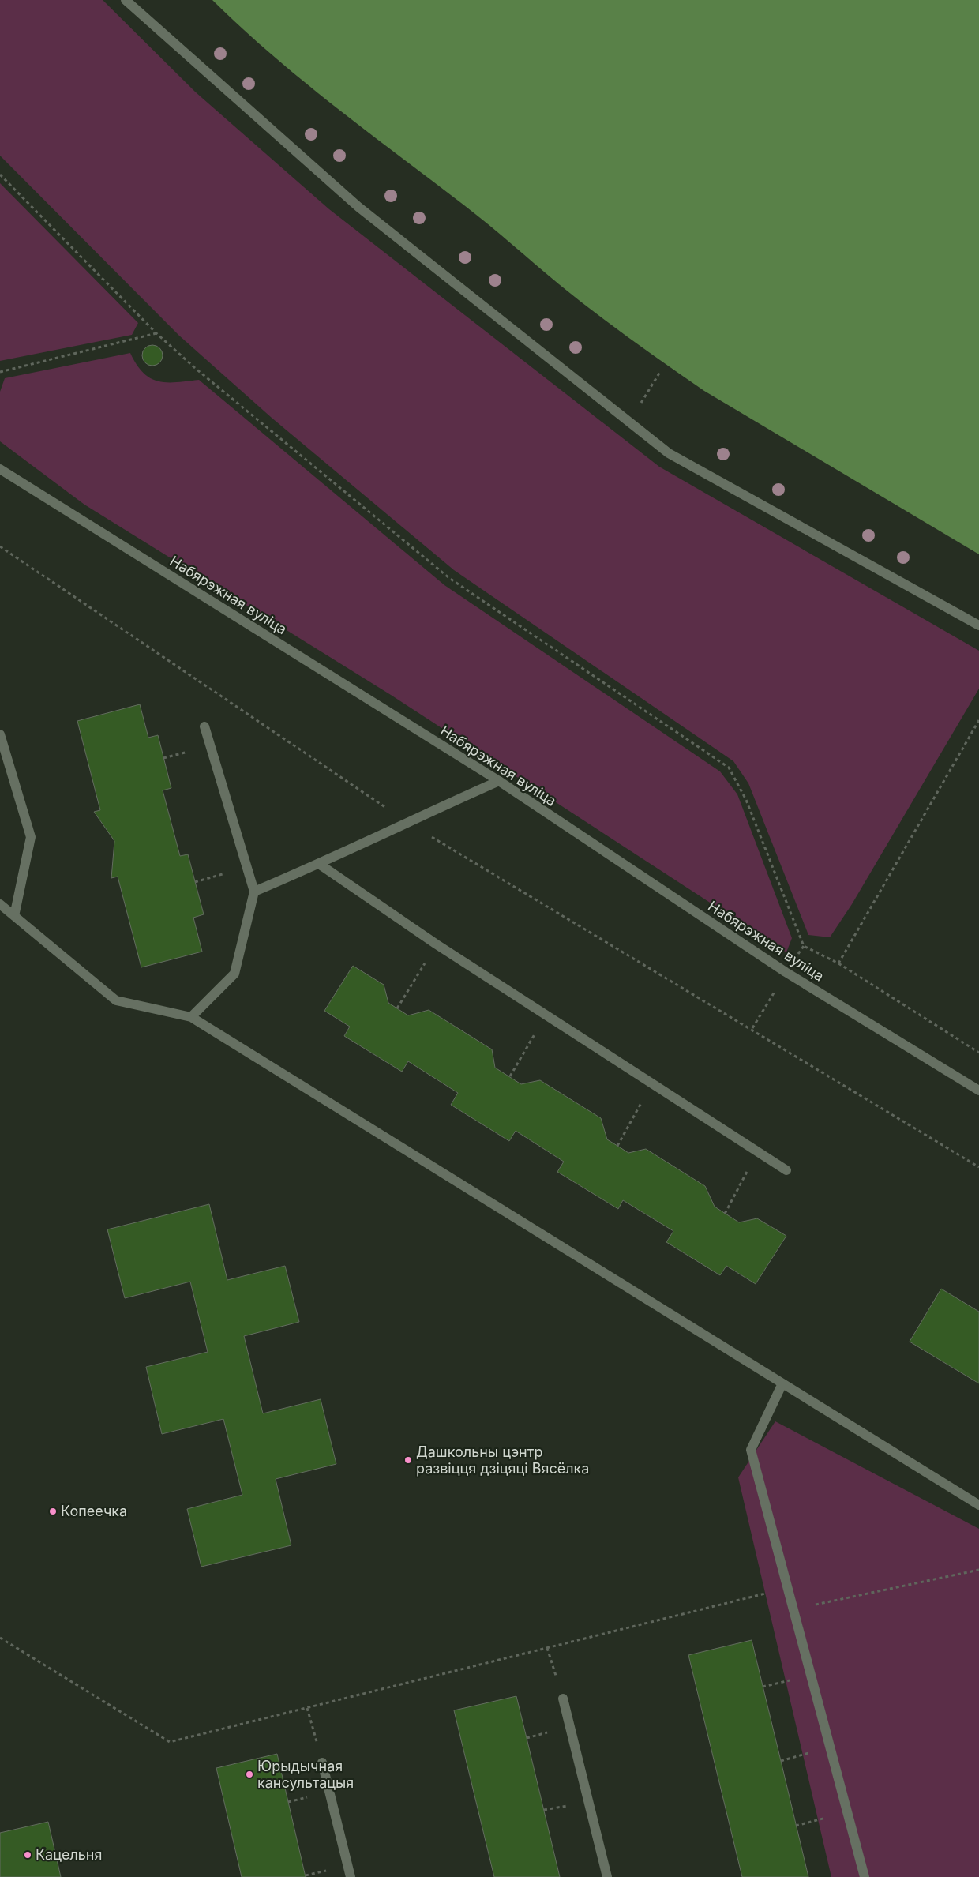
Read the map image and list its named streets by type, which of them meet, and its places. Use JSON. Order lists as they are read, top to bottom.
{
  "streets": {
    "street": ["Набярэжная вуліца"]
  },
  "places": [
    "Дашкольны цэнтр развіцця дзіцяці Вясёлка",
    "Копеечка",
    "Юрыдычная кансультацыя",
    "Кацельня"
  ]
}
